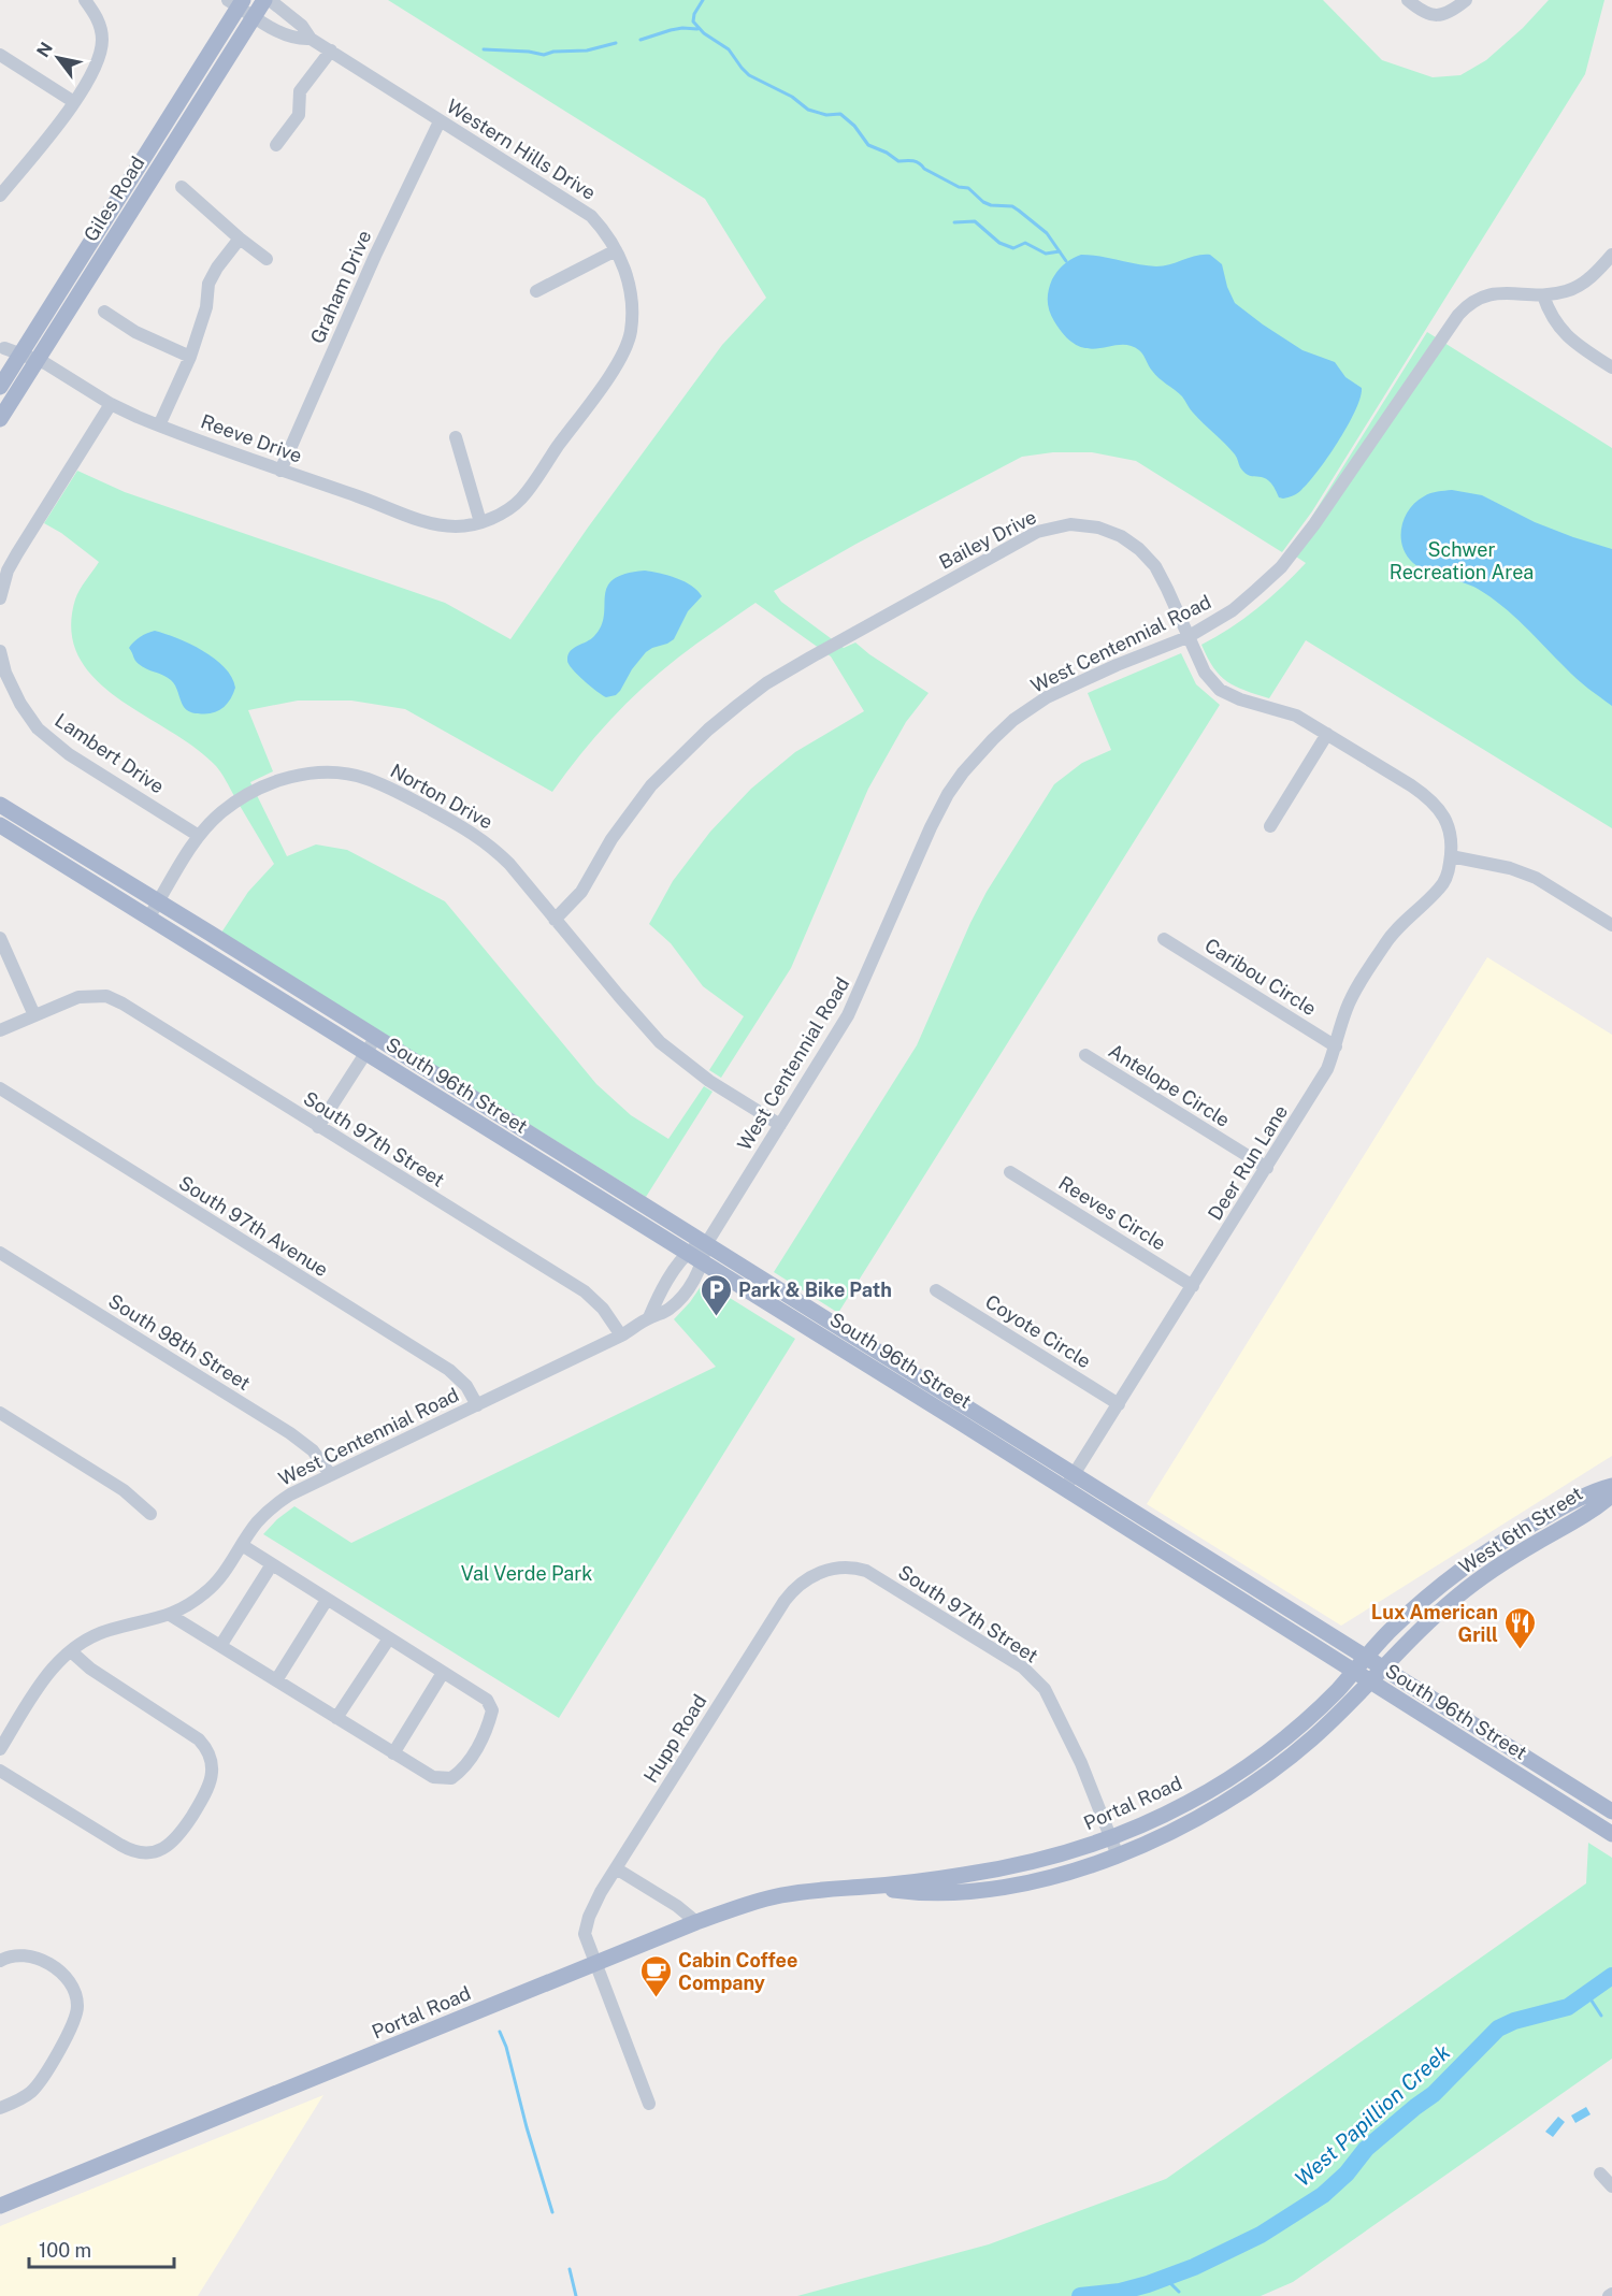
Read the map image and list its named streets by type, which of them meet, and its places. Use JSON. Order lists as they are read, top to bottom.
{
  "streets": {
    "main road": [
      "Giles Road",
      "South 96th Street",
      "West 6th Street",
      "Portal Road"
    ],
    "street": [
      "Western Hills Drive",
      "Graham Drive",
      "Reeve Drive",
      "Bailey Drive",
      "West Centennial Road",
      "Lambert Drive",
      "Norton Drive",
      "Caribou Circle",
      "Antelope Circle",
      "South 97th Street",
      "Deer Run Lane",
      "Reeves Circle",
      "South 97th Avenue",
      "Coyote Circle",
      "South 98th Street",
      "Hupp Road"
    ]
  },
  "crossings": [
    ["Western Hills Drive", "Giles Road"],
    ["Western Hills Drive", "Graham Drive"],
    ["Western Hills Drive", "Reeve Drive"],
    ["Giles Road", "Reeve Drive"],
    ["Graham Drive", "Reeve Drive"],
    ["Bailey Drive", "West Centennial Road"],
    ["Bailey Drive", "Norton Drive"],
    ["Bailey Drive", "Deer Run Lane"],
    ["West Centennial Road", "Norton Drive"],
    ["West Centennial Road", "South 96th Street"],
    ["West Centennial Road", "South 97th Street"],
    ["West Centennial Road", "South 97th Avenue"],
    ["West Centennial Road", "South 98th Street"],
    ["Lambert Drive", "Norton Drive"],
    ["Norton Drive", "South 96th Street"],
    ["Caribou Circle", "Deer Run Lane"],
    ["South 96th Street", "Deer Run Lane"],
    ["South 96th Street", "West 6th Street"],
    ["South 96th Street", "Portal Road"],
    ["Antelope Circle", "Deer Run Lane"],
    ["South 97th Street", "Hupp Road"],
    ["South 97th Street", "Portal Road"],
    ["Deer Run Lane", "Reeves Circle"],
    ["Deer Run Lane", "Coyote Circle"],
    ["West 6th Street", "Portal Road"],
    ["Hupp Road", "Portal Road"]
  ],
  "water": ["West Papillion Creek"],
  "parks": ["Schwer Recreation Area", "Val Verde Park"],
  "places": {
    "parking": ["Park & Bike Path"],
    "restaurant": ["Lux American Grill"],
    "cafe": ["Cabin Coffee Company"]
  },
  "scale_bar": "100 m",
  "north": "top left"
}
